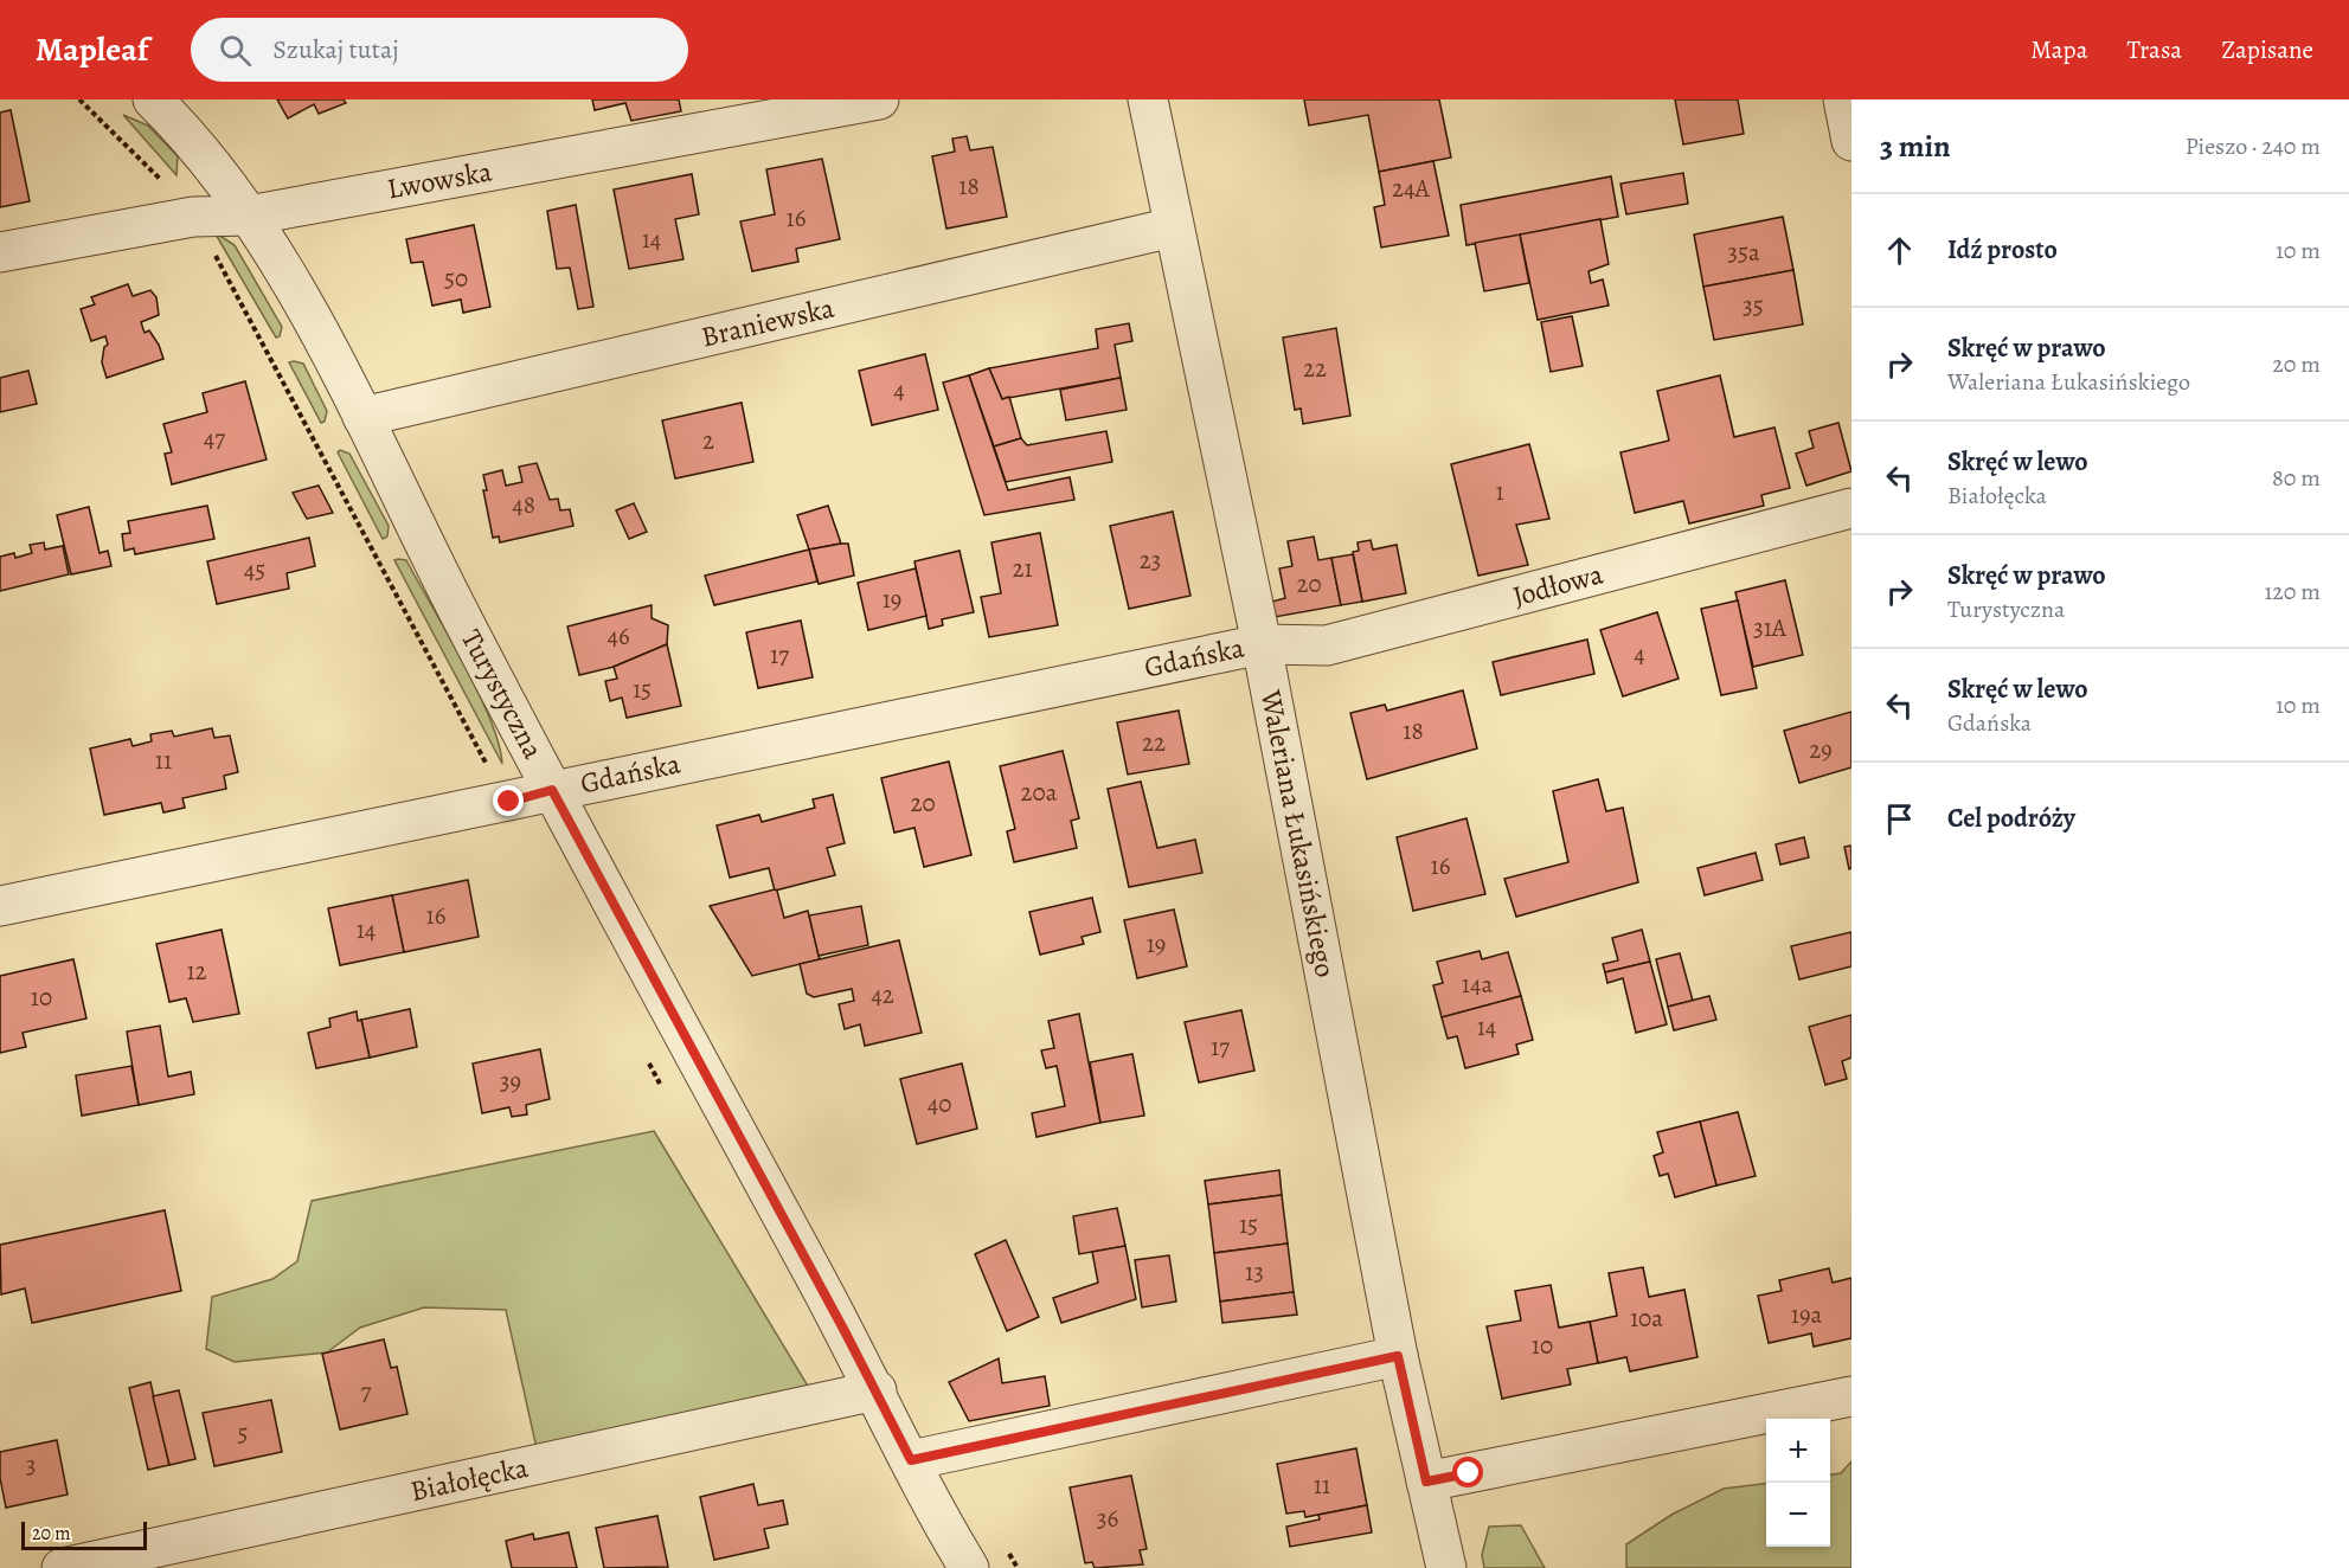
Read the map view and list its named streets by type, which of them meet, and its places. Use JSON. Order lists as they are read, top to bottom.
{
  "streets": {
    "street": [
      "Lwowska",
      "Braniewska",
      "Jodłowa",
      "Gdańska",
      "Turystyczna",
      "Waleriana Łukasińskiego",
      "Białołęcka"
    ]
  },
  "crossings": [
    ["Lwowska", "Turystyczna"],
    ["Braniewska", "Turystyczna"],
    ["Braniewska", "Waleriana Łukasińskiego"],
    ["Jodłowa", "Gdańska"],
    ["Jodłowa", "Waleriana Łukasińskiego"],
    ["Gdańska", "Turystyczna"],
    ["Gdańska", "Waleriana Łukasińskiego"],
    ["Turystyczna", "Białołęcka"]
  ],
  "house_numbers": [
    "18",
    "24A",
    "16",
    "14",
    "35a",
    "50",
    "35",
    "22",
    "4",
    "47",
    "2",
    "1",
    "48",
    "23",
    "21",
    "45",
    "20",
    "19",
    "31A",
    "46",
    "4",
    "17",
    "15",
    "18",
    "22",
    "29",
    "11",
    "20a",
    "20",
    "16",
    "16",
    "14",
    "19",
    "12",
    "14a",
    "42",
    "10",
    "14",
    "17",
    "39",
    "40",
    "15",
    "13",
    "19a",
    "10a",
    "10",
    "7",
    "5",
    "3",
    "11",
    "36"
  ],
  "scale_bar": "20 m",
  "page": {
    "header": "Mapleaf",
    "search": "Szukaj tutaj",
    "nav": ["Mapa", "Trasa", "Zapisane"],
    "heading": ["3 min", "Pieszo · 240 m"],
    "list": [
      ["Idź prosto", "10 m"],
      ["Skręć w prawo", "Waleriana Łukasińskiego", "20 m"],
      ["Skręć w lewo", "Białołęcka", "80 m"],
      ["Skręć w prawo", "Turystyczna", "120 m"],
      ["Skręć w lewo", "Gdańska", "10 m"],
      "Cel podróży"
    ],
    "map_buttons": ["+", "−"],
    "scale": "20 m"
  }
}
